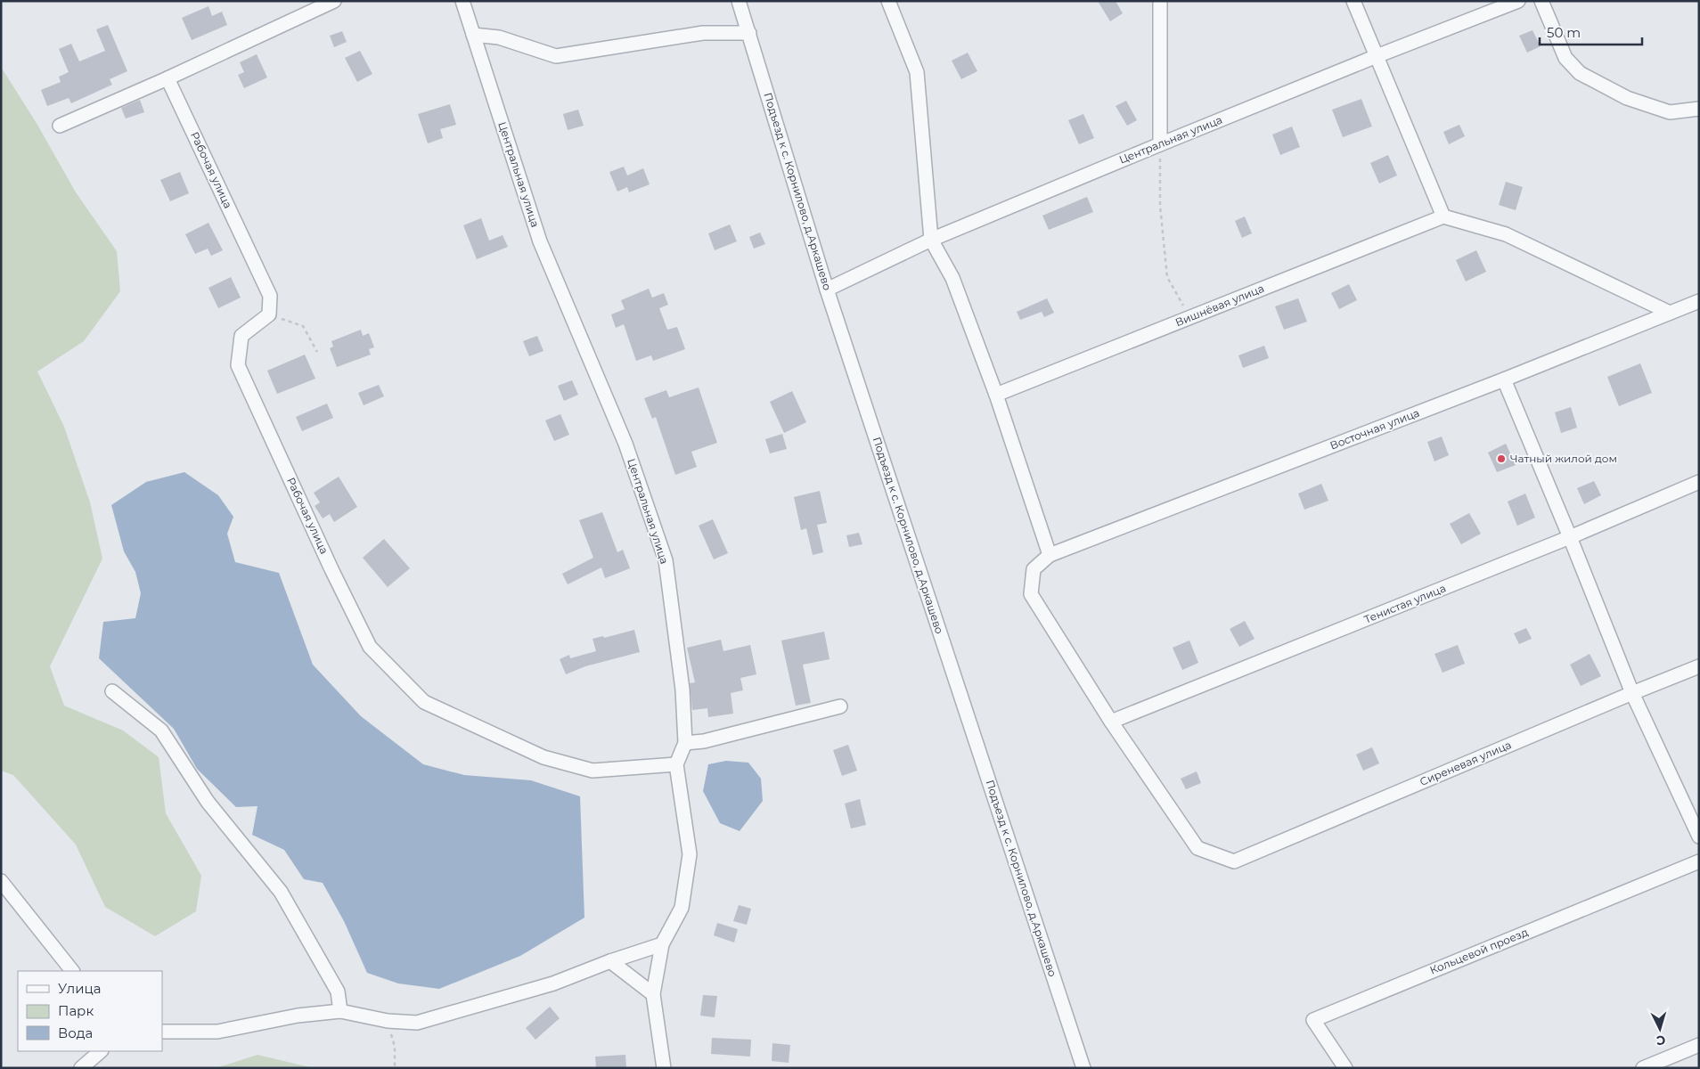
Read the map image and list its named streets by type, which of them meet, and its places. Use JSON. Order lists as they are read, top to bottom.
{
  "streets": {
    "street": [
      "Центральная улица",
      "Рабочая улица",
      "Подъезд к с. Корнилово, д.Аркашево",
      "Вишнёвая улица",
      "Восточная улица",
      "Тенистая улица",
      "Сиреневая улица",
      "Кольцевой проезд"
    ]
  },
  "crossings": [
    ["Центральная улица", "Рабочая улица"],
    ["Центральная улица", "Подъезд к с. Корнилово, д.Аркашево"],
    ["Тенистая улица", "Сиреневая улица"]
  ],
  "places": ["Чатный жилой дом"],
  "legend": ["Улица", "Парк", "Вода"],
  "scale_bar": "50 m",
  "north": "bottom"
}
